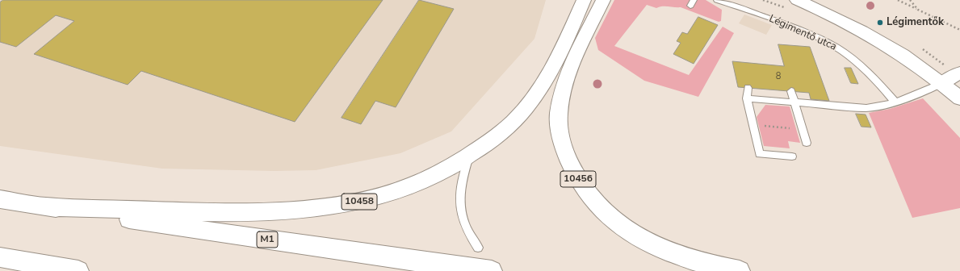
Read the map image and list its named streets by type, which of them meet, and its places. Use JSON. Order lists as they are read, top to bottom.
{
  "streets": {
    "main road": ["10456", "10458", "M1"],
    "lane": ["Légimentő utca"]
  },
  "crossings": [
    ["10458", "M1"]
  ],
  "places": ["Légimentők"],
  "house_numbers": ["8"]
}
